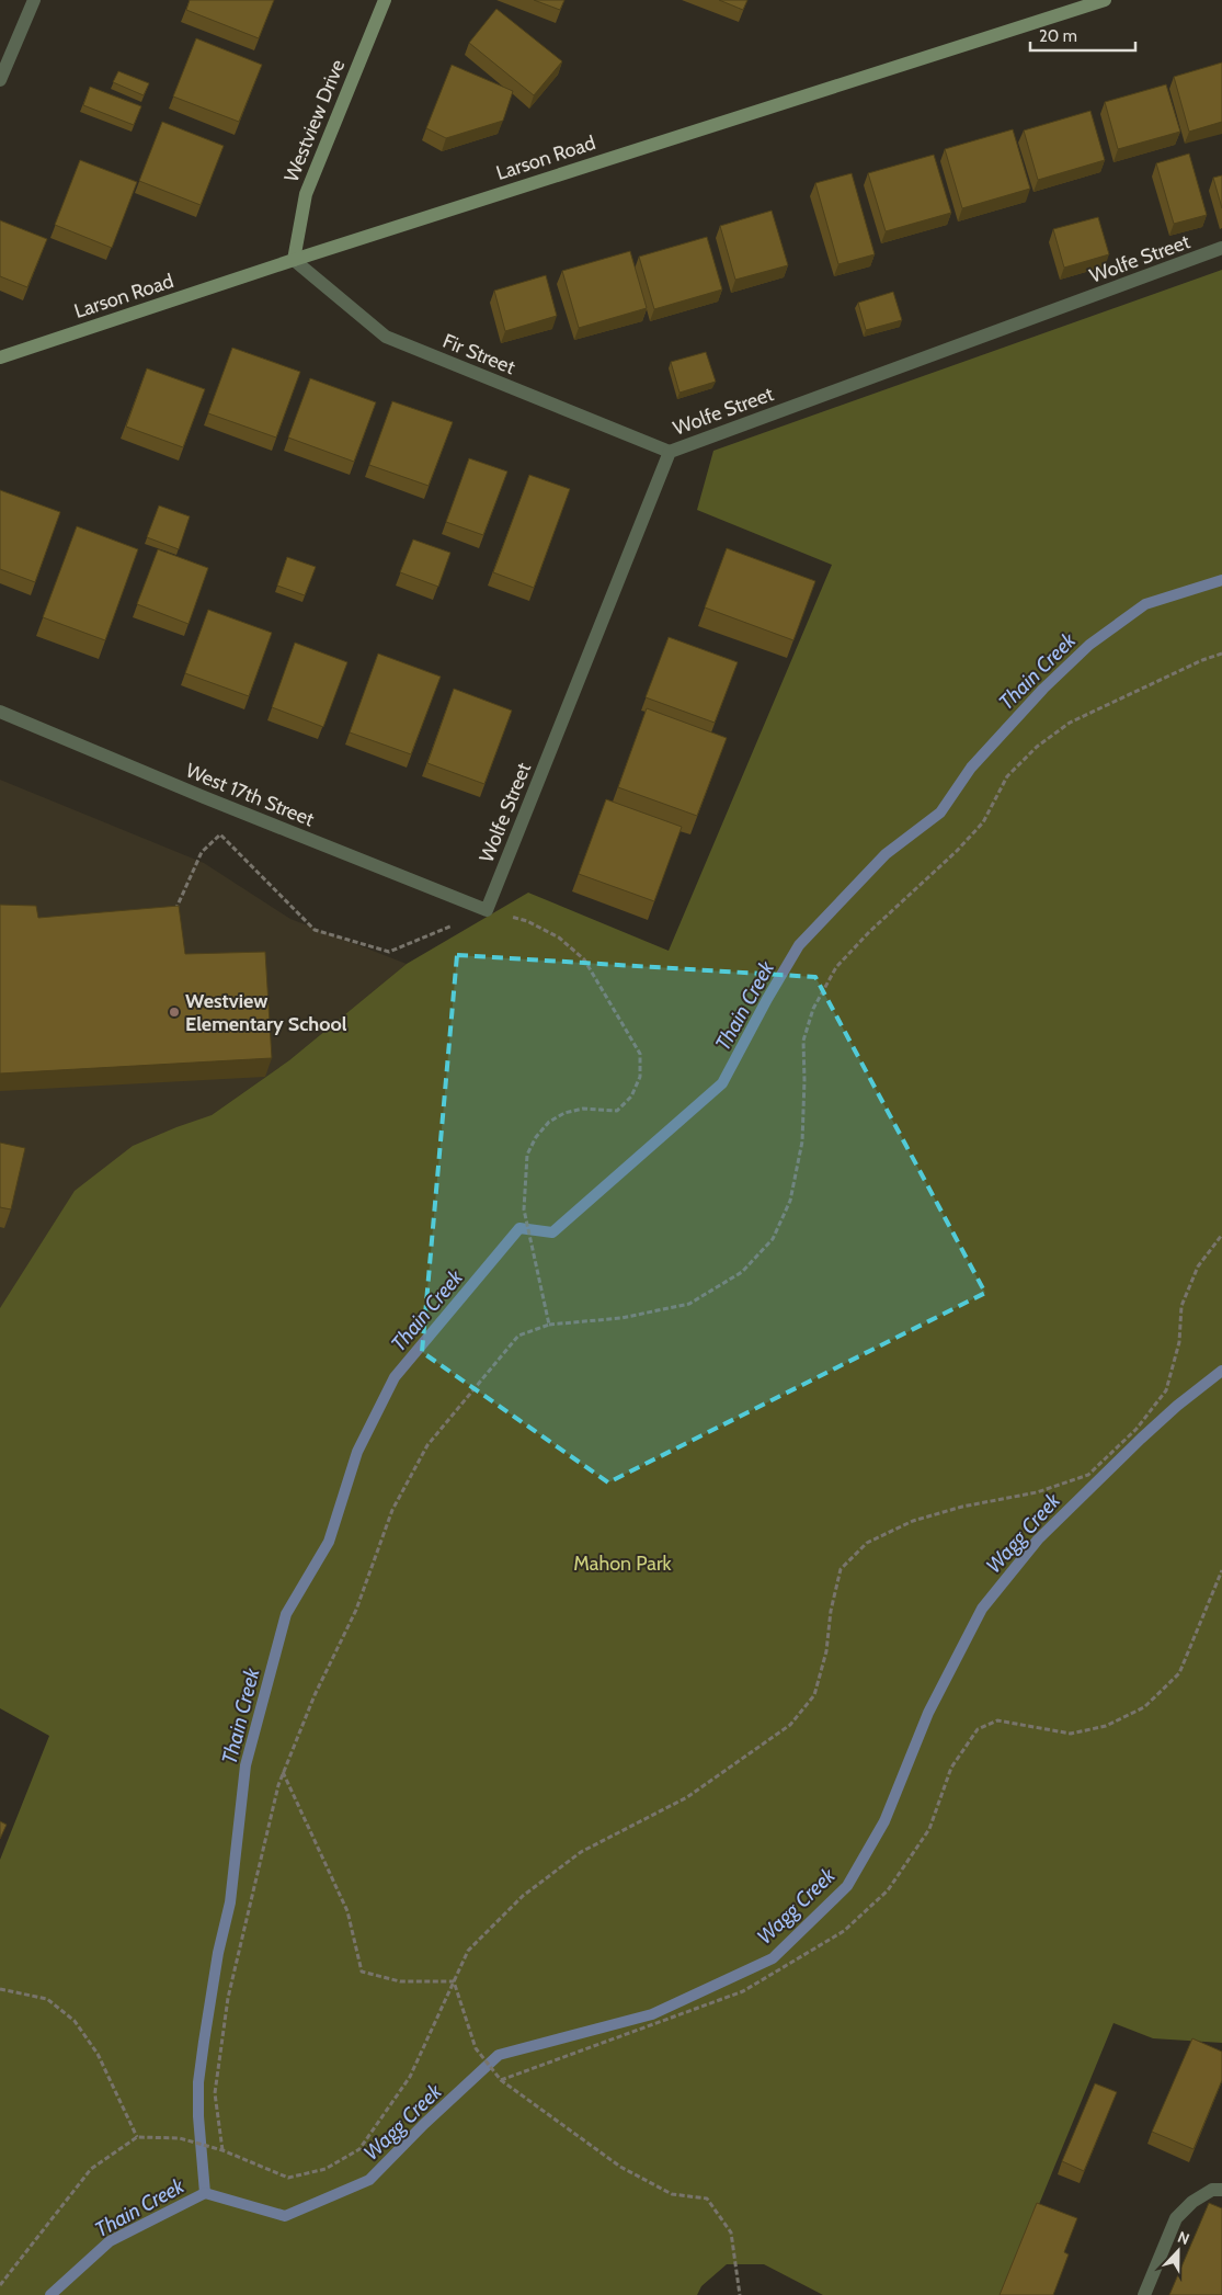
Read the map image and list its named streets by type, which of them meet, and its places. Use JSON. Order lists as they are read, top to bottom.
{
  "streets": {
    "street": [
      "Westview Drive",
      "Larson Road",
      "Wolfe Street",
      "Fir Street",
      "West 17th Street"
    ]
  },
  "crossings": [
    ["Westview Drive", "Larson Road"],
    ["Westview Drive", "Fir Street"],
    ["Larson Road", "Fir Street"],
    ["Wolfe Street", "Fir Street"],
    ["Wolfe Street", "West 17th Street"]
  ],
  "water": ["Thain Creek", "Wagg Creek"],
  "parks": ["Mahon Park"],
  "places": ["Westview Elementary School"],
  "scale_bar": "20 m",
  "north": "top"
}
